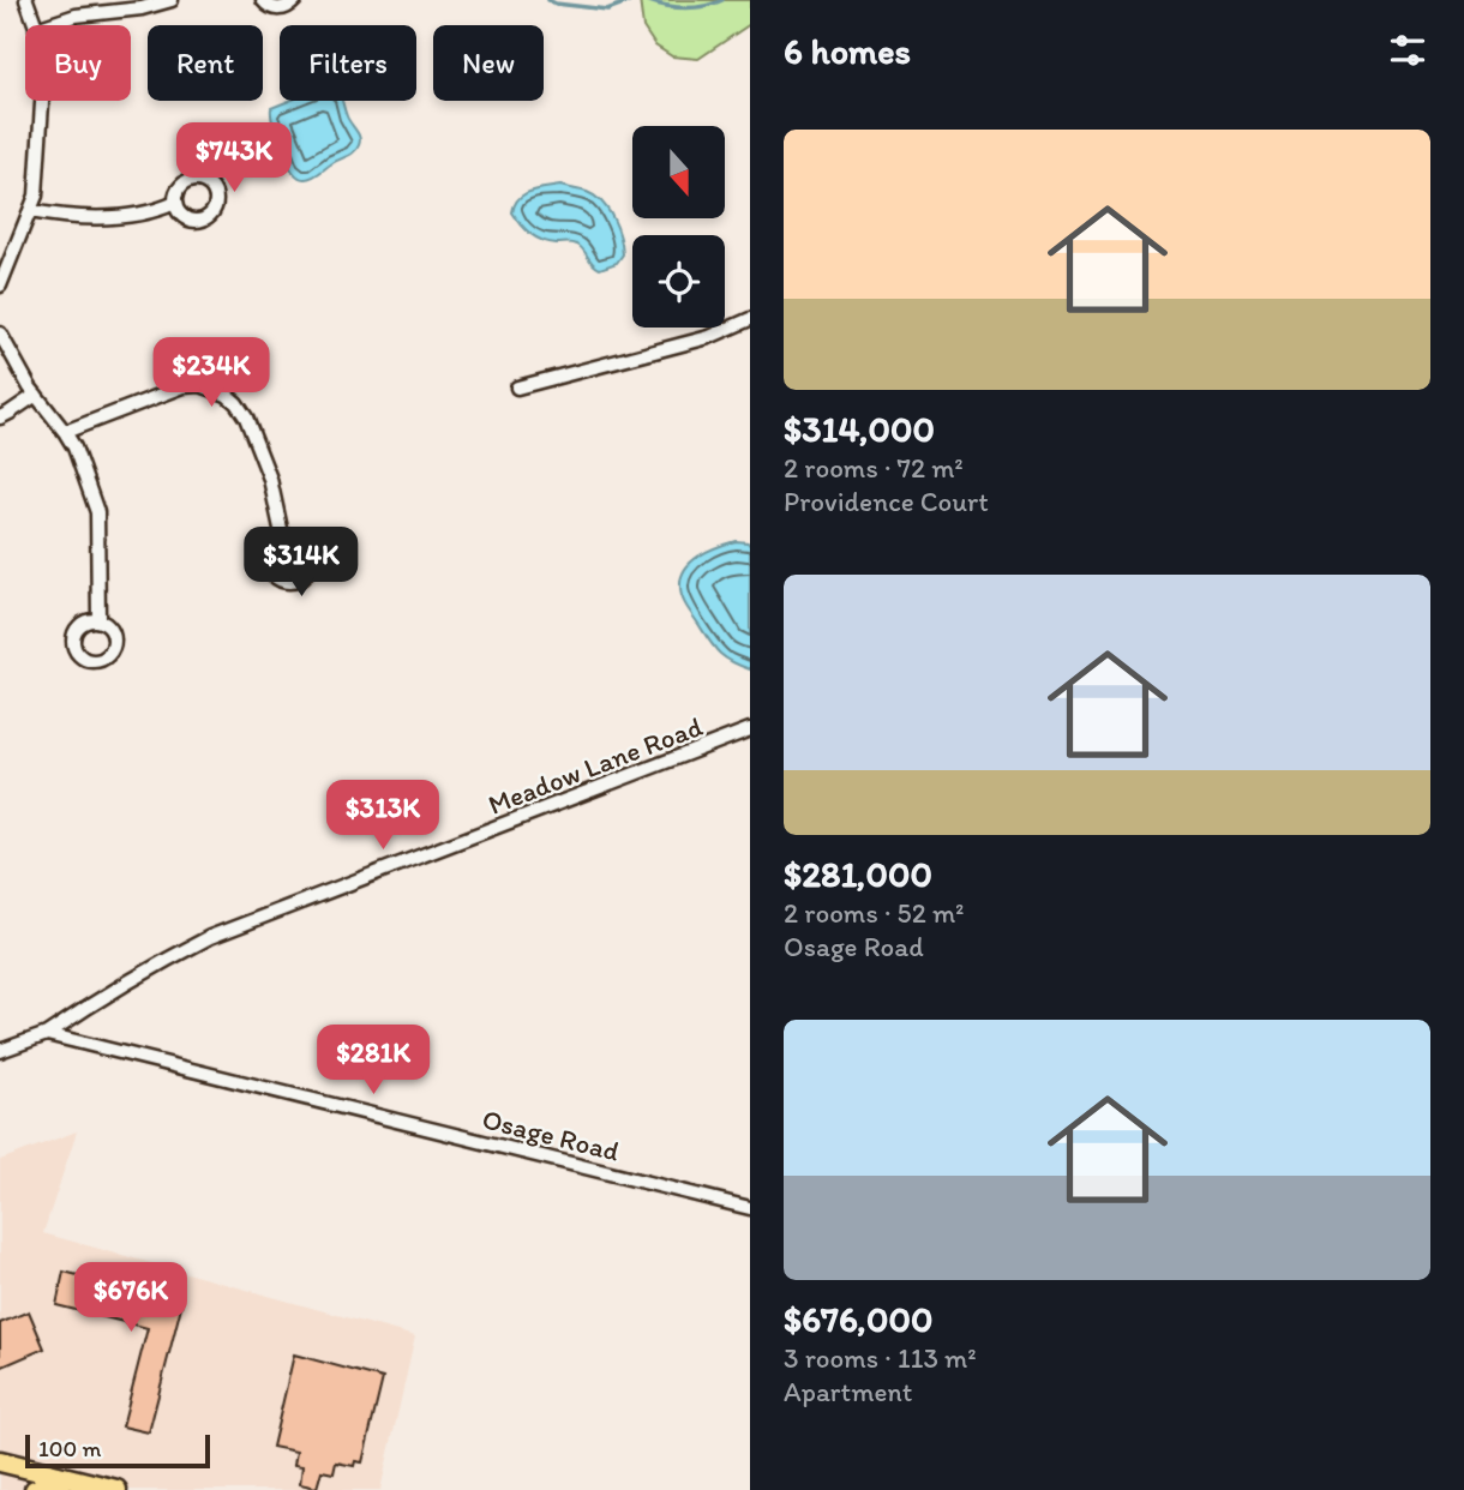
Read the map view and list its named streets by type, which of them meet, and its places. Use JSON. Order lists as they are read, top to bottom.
{
  "streets": {
    "street": ["Meadow Lane Road", "Osage Road"]
  },
  "crossings": [
    ["Meadow Lane Road", "Osage Road"]
  ],
  "scale_bar": "100 m",
  "north": "bottom",
  "page": {
    "heading": "6 homes",
    "chip": [
      "Buy",
      "Rent",
      "Filters",
      "New"
    ],
    "list": [
      {
        "name": "$314,000",
        "note": "2 rooms · 72 m² · Providence Court"
      },
      {
        "name": "$281,000",
        "note": "2 rooms · 52 m² · Osage Road"
      },
      {
        "name": "$676,000",
        "note": "3 rooms · 113 m² · Apartment"
      }
    ],
    "price": [
      "$743K",
      "$234K",
      "$314K",
      "$313K",
      "$281K",
      "$676K"
    ],
    "scale": "100 m"
  }
}
